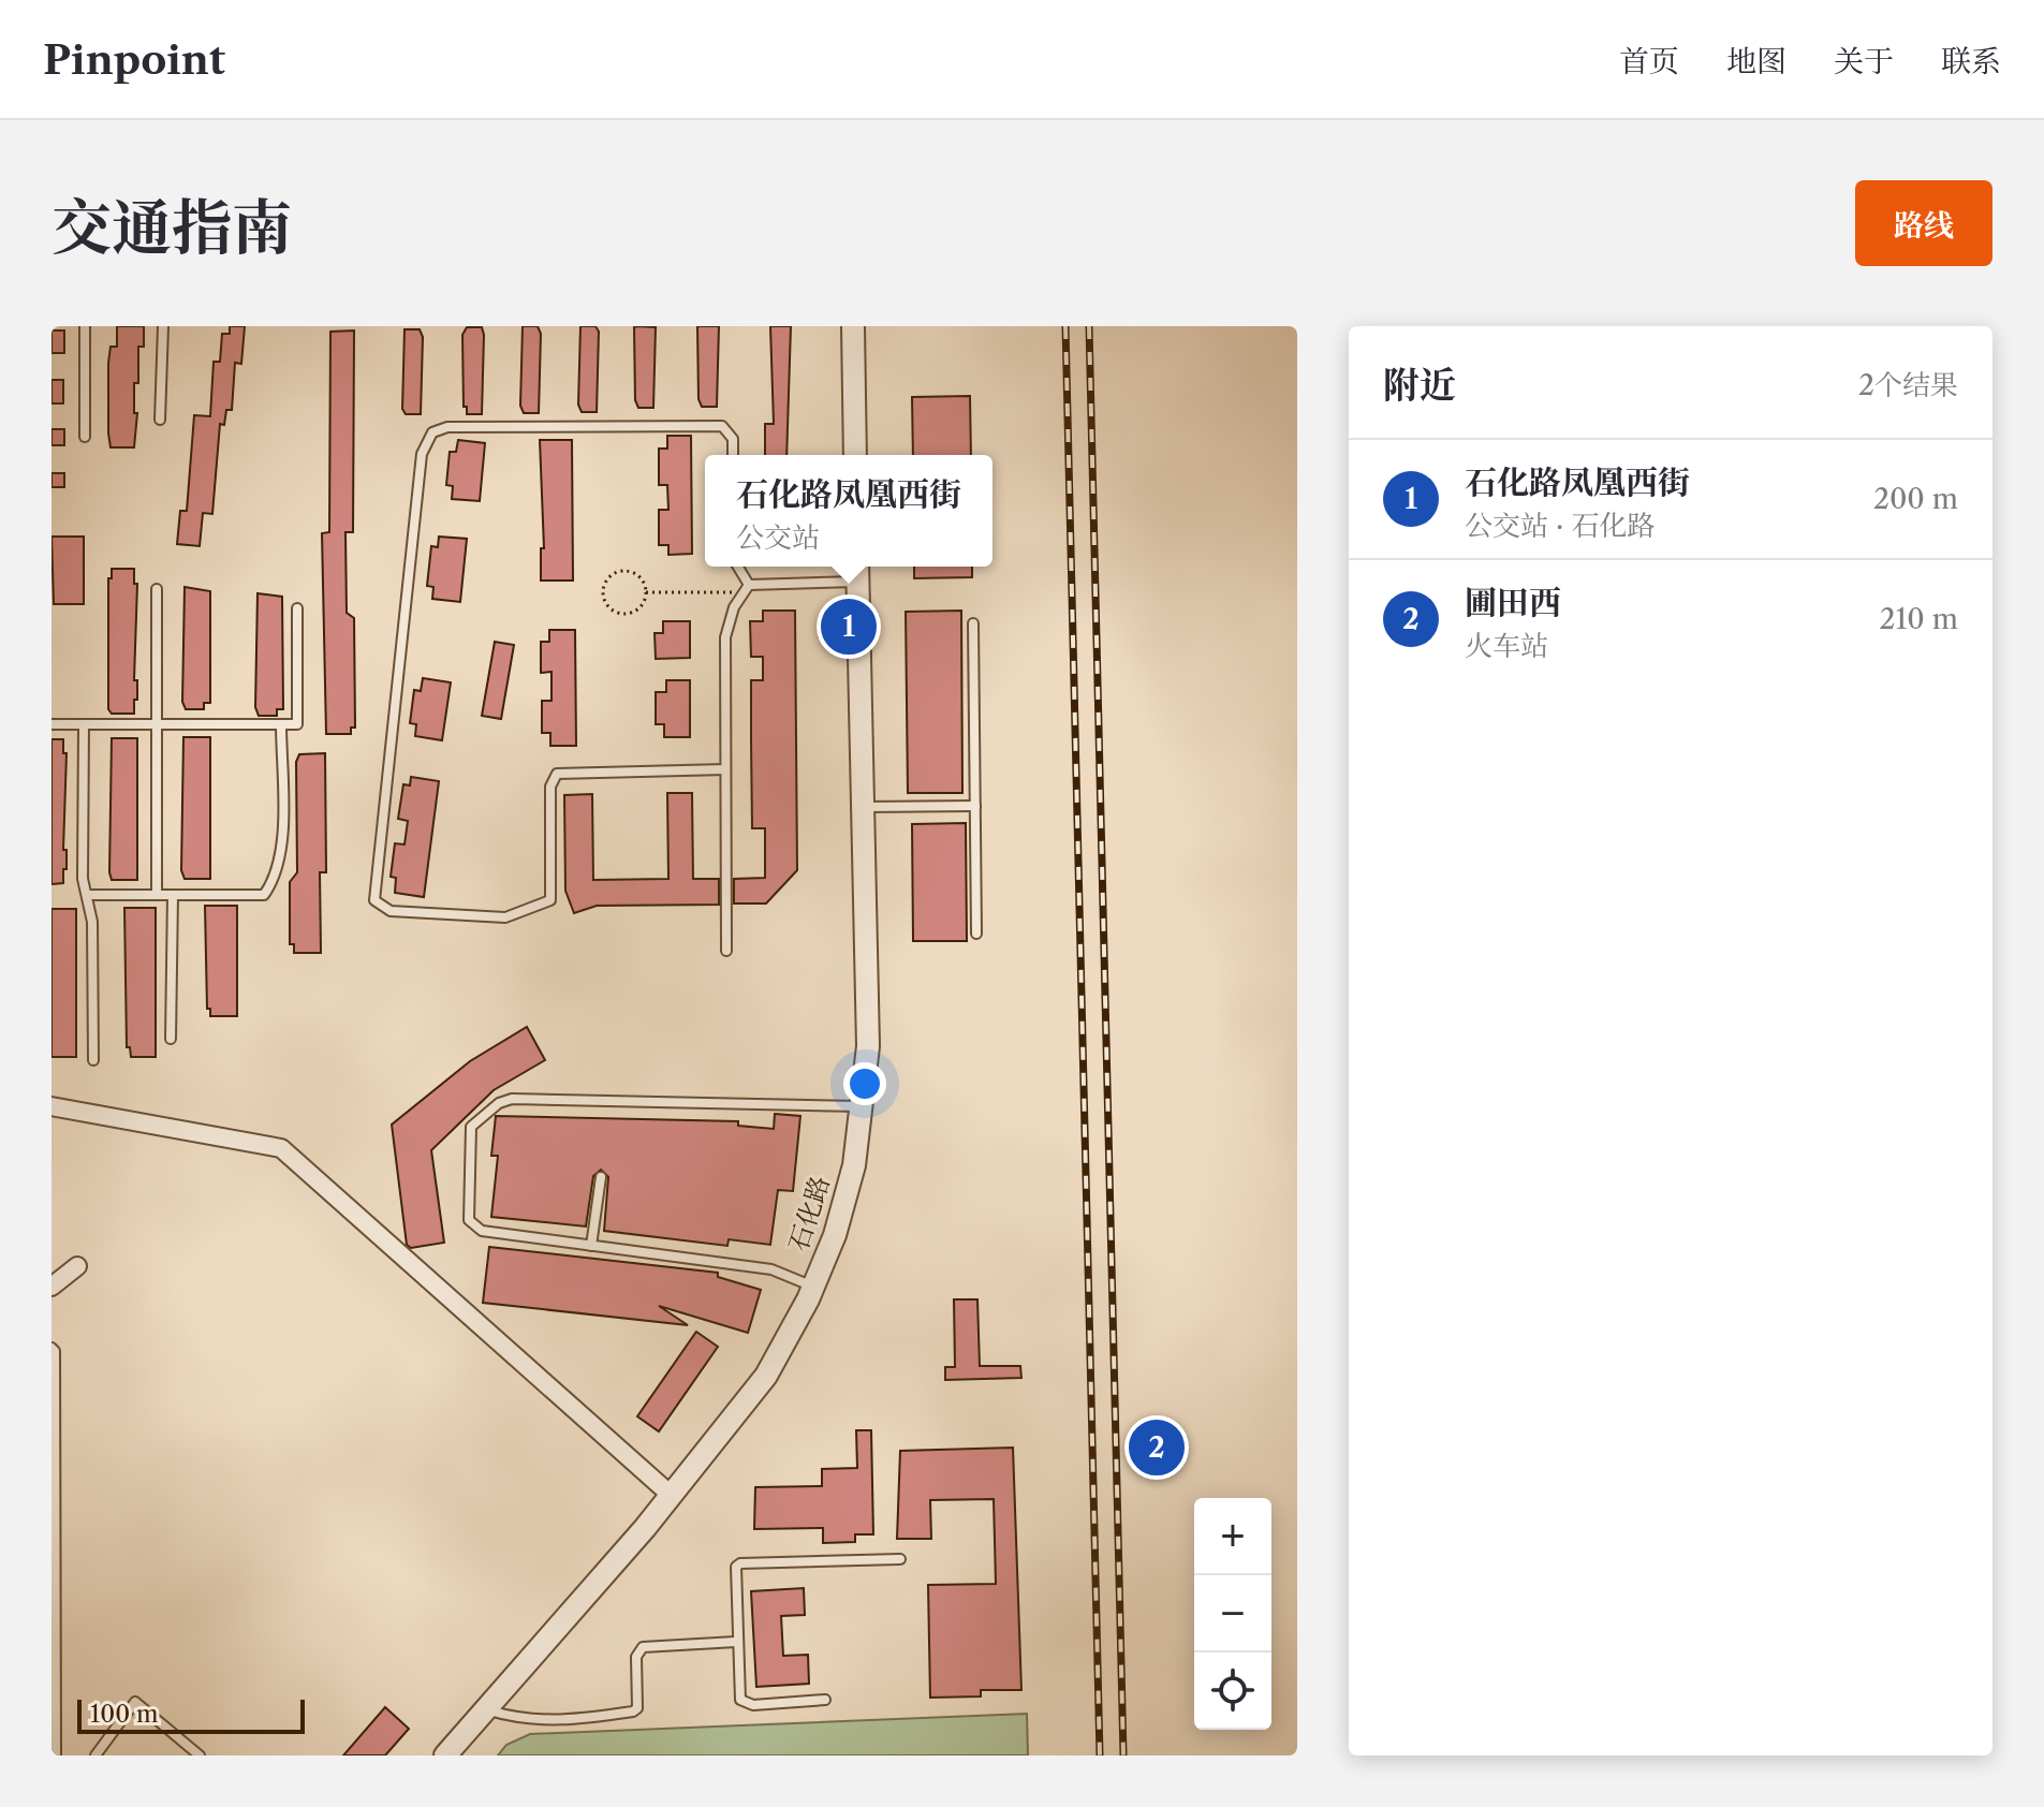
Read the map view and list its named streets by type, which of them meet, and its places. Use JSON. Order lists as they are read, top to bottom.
{
  "streets": {
    "street": ["石化路"]
  },
  "scale_bar": "100 m",
  "page": {
    "header": "Pinpoint",
    "nav": [
      "首页",
      "地图",
      "关于",
      "联系"
    ],
    "title": "交通指南",
    "buttons": "路线",
    "heading": ["附近", "2个结果"],
    "list": [
      {
        "mark": "1",
        "name": "石化路凤凰西街",
        "note": "公交站 · 石化路",
        "value": "200 m"
      },
      {
        "mark": "2",
        "name": "圃田西",
        "note": "火车站",
        "value": "210 m"
      }
    ],
    "popup": ["石化路凤凰西街", "公交站"],
    "pins": ["1", "2"],
    "map_buttons": ["+", "−"],
    "scale": "100 m"
  }
}
